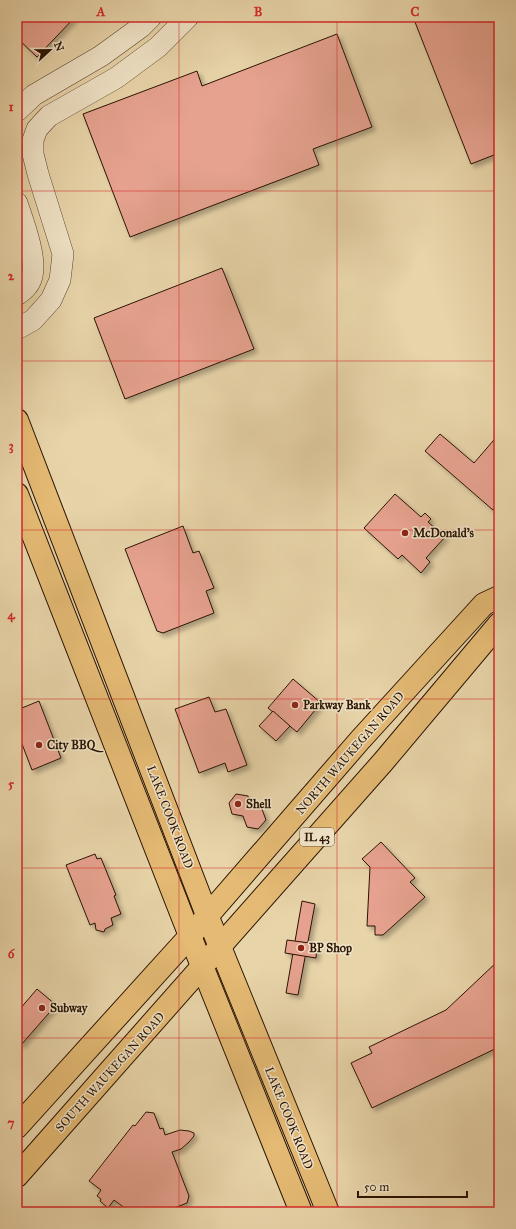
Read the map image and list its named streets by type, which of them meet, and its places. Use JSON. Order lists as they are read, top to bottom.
{
  "streets": {
    "main road": [
      "NORTH WAUKEGAN ROAD",
      "LAKE COOK ROAD",
      "IL 43",
      "SOUTH WAUKEGAN ROAD"
    ]
  },
  "crossings": [
    ["NORTH WAUKEGAN ROAD", "LAKE COOK ROAD"],
    ["NORTH WAUKEGAN ROAD", "IL 43"],
    ["LAKE COOK ROAD", "IL 43"],
    ["LAKE COOK ROAD", "SOUTH WAUKEGAN ROAD"],
    ["IL 43", "SOUTH WAUKEGAN ROAD"]
  ],
  "places": [
    "McDonald's",
    "Parkway Bank",
    "City BBQ",
    "Shell",
    "BP Shop",
    "Subway"
  ],
  "scale_bar": "50 m",
  "north": "right",
  "grid": {
    "columns": ["A", "B", "C"],
    "rows": [
      "1",
      "2",
      "3",
      "4",
      "5",
      "6",
      "7"
    ]
  }
}
